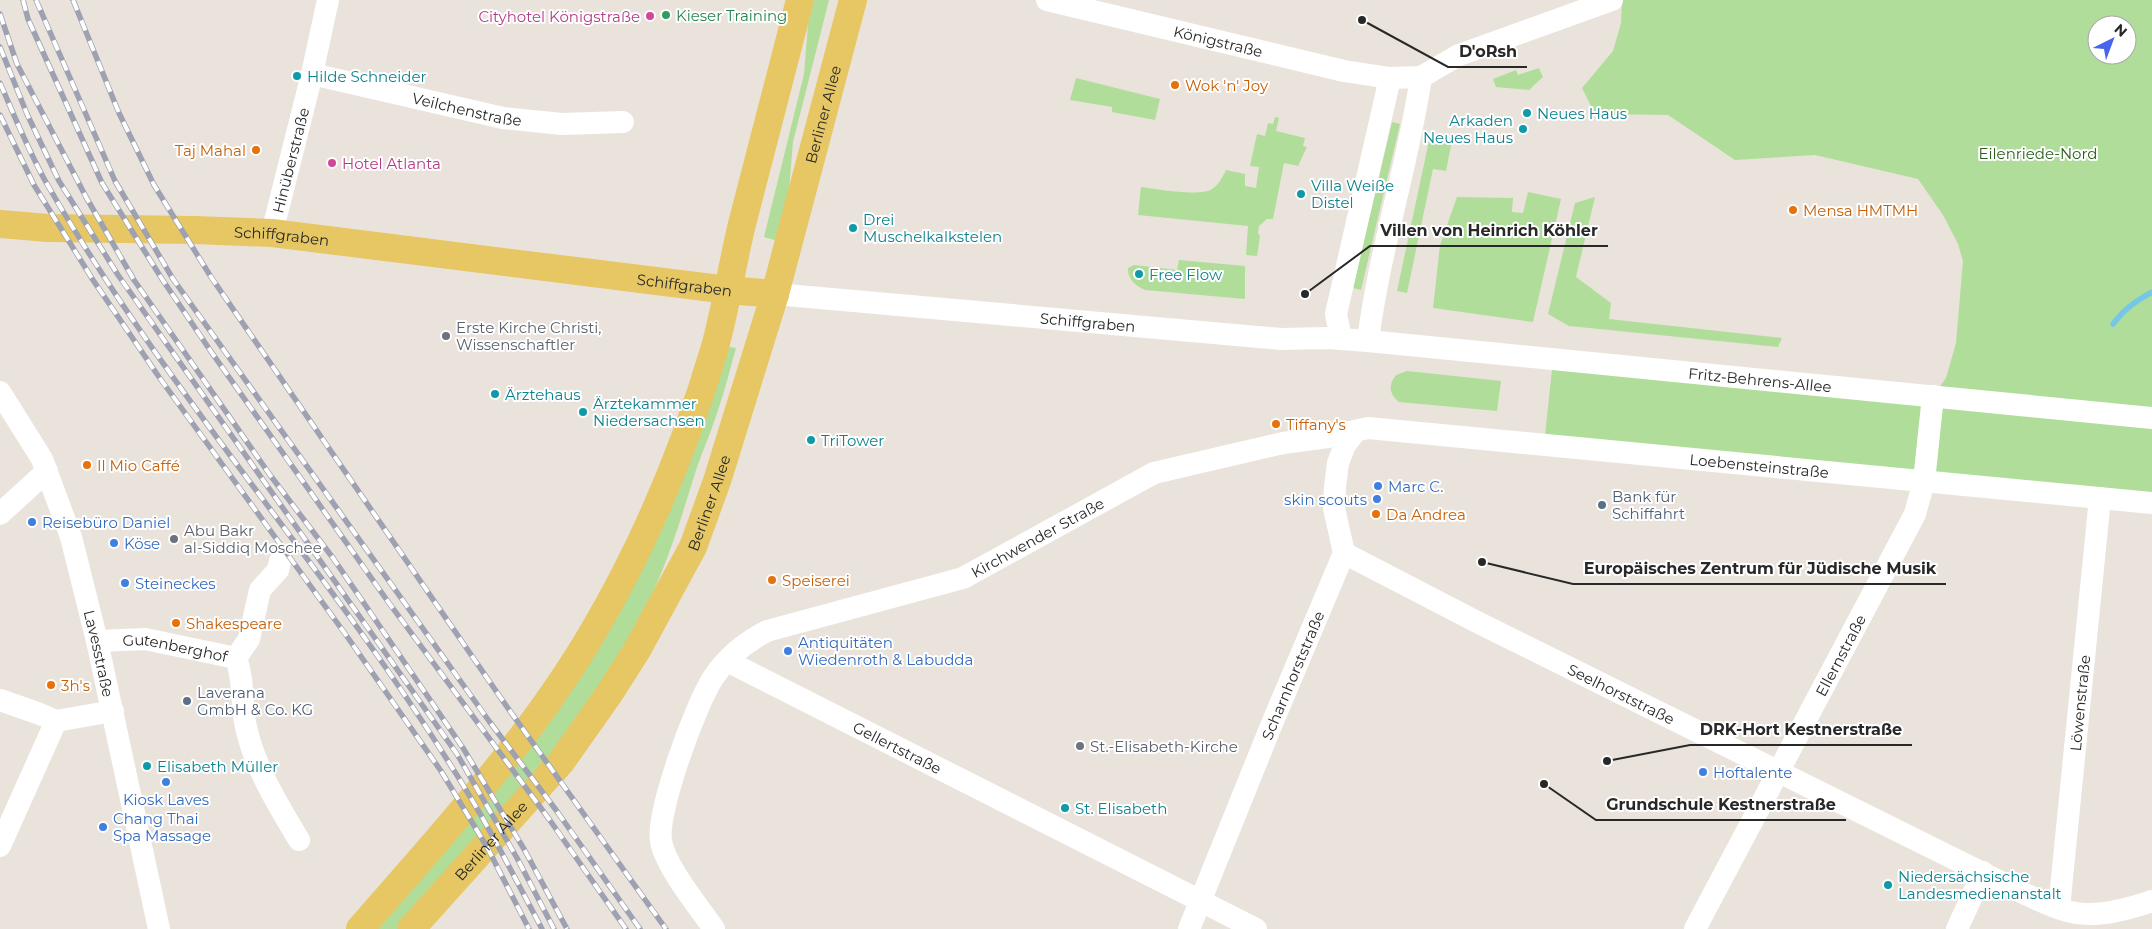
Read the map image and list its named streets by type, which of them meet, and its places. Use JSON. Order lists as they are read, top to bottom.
{
  "streets": {
    "main road": ["Berliner Allee", "Schiffgraben"],
    "street": [
      "Königstraße",
      "Veilchenstraße",
      "Hinüberstraße",
      "Fritz-Behrens-Allee",
      "Loebensteinstraße",
      "Kirchwender Straße",
      "Gutenberghof",
      "Lavesstraße",
      "Ellernstraße",
      "Scharnhorststraße",
      "Seelhorststraße",
      "Löwenstraße",
      "Gellertstraße"
    ]
  },
  "crossings": [
    ["Veilchenstraße", "Hinüberstraße"],
    ["Berliner Allee", "Schiffgraben"],
    ["Hinüberstraße", "Schiffgraben"],
    ["Schiffgraben", "Fritz-Behrens-Allee"],
    ["Fritz-Behrens-Allee", "Ellernstraße"],
    ["Loebensteinstraße", "Kirchwender Straße"],
    ["Loebensteinstraße", "Ellernstraße"],
    ["Loebensteinstraße", "Löwenstraße"],
    ["Kirchwender Straße", "Gellertstraße"],
    ["Gutenberghof", "Lavesstraße"],
    ["Ellernstraße", "Seelhorststraße"],
    ["Scharnhorststraße", "Seelhorststraße"],
    ["Scharnhorststraße", "Gellertstraße"],
    ["Seelhorststraße", "Löwenstraße"]
  ],
  "parks": ["Eilenriede-Nord"],
  "places": [
    "Kieser Training",
    "Cityhotel Königstraße",
    "D'oRsh",
    "Hilde Schneider",
    "Wok 'n' Joy",
    "Neues Haus",
    "Arkaden Neues Haus",
    "Taj Mahal",
    "Hotel Atlanta",
    "Villa Weiße Distel",
    "Mensa HMTMH",
    "Drei Muschelkalkstelen",
    "Free Flow",
    "Villen von Heinrich Köhler",
    "Erste Kirche Christi, Wissenschaftler",
    "Ärztehaus",
    "Ärztekammer Niedersachsen",
    "Tiffany's",
    "TriTower",
    "Il Mio Caffé",
    "Marc C.",
    "skin scouts",
    "Bank für Schiffahrt",
    "Da Andrea",
    "Reisebüro Daniel",
    "Abu Bakr al-Siddiq Moschee",
    "Köse",
    "Europäisches Zentrum für Jüdische Musik",
    "Speiserei",
    "Steineckes",
    "Shakespeare",
    "Antiquitäten Wiedenroth & Labudda",
    "3h's",
    "Laverana GmbH & Co. KG",
    "St.-Elisabeth-Kirche",
    "DRK-Hort Kestnerstraße",
    "Elisabeth Müller",
    "Hoftalente",
    "Kiosk Laves",
    "Grundschule Kestnerstraße",
    "St. Elisabeth",
    "Chang Thai Spa Massage",
    "Niedersächsische Landesmedienanstalt"
  ],
  "north": "top right"
}
